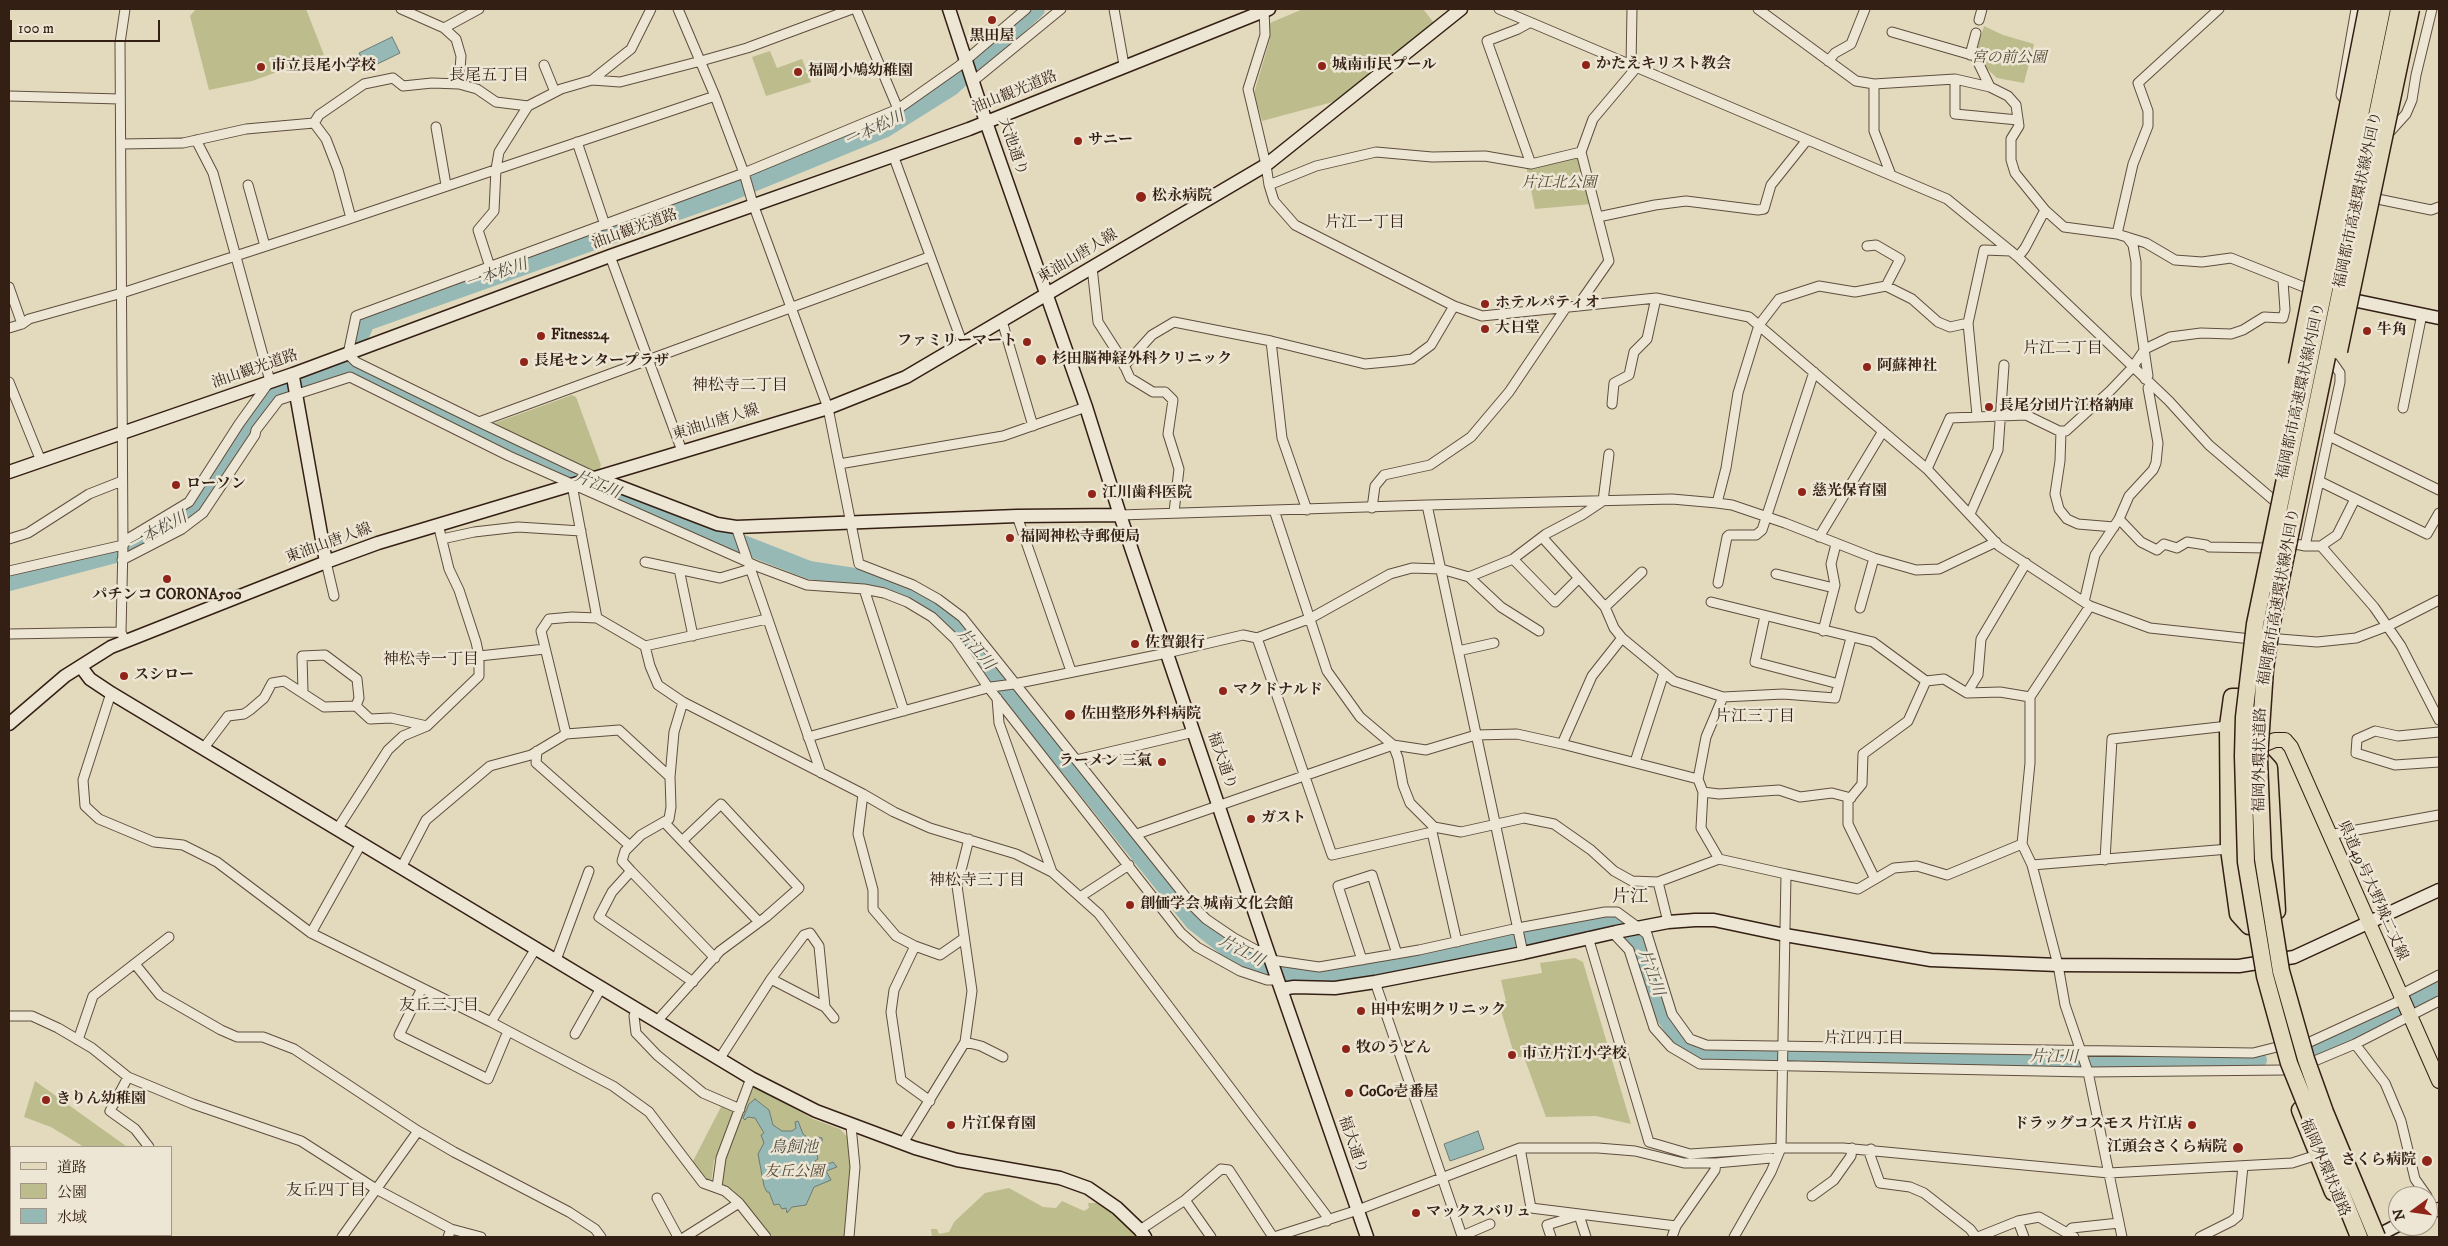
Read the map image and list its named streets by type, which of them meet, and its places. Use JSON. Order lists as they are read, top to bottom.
{
  "streets": {
    "highway": ["福岡都市高速環状線外回り", "福岡都市高速環状線内回り", "福岡外環状道路"],
    "main road": ["県道49号大野城二丈線"],
    "street": [
      "油山観光道路",
      "大池通り",
      "東油山唐人線",
      "福大通り"
    ]
  },
  "crossings": [
    ["油山観光道路", "大池通り"],
    ["大池通り", "東油山唐人線"],
    ["大池通り", "福大通り"],
    ["福岡都市高速環状線外回り", "福岡都市高速環状線内回り"],
    ["福岡都市高速環状線外回り", "福岡外環状道路"],
    ["東油山唐人線", "福大通り"],
    ["福岡都市高速環状線内回り", "福岡外環状道路"],
    ["福岡外環状道路", "県道49号大野城二丈線"]
  ],
  "districts": [
    "長尾五丁目",
    "片江一丁目",
    "片江二丁目",
    "神松寺二丁目",
    "神松寺一丁目",
    "片江三丁目",
    "神松寺三丁目",
    "片江",
    "友丘三丁目",
    "片江四丁目",
    "友丘四丁目"
  ],
  "water": ["一本松川", "片江川", "鳥飼池"],
  "parks": ["宮の前公園", "片江北公園", "友丘公園"],
  "places": [
    "黒田屋",
    "かたえキリスト教会",
    "城南市民プール",
    "市立長尾小学校",
    "福岡小鳩幼稚園",
    "サニー",
    "松永病院",
    "ホテルパティオ",
    "大日堂",
    "牛角",
    "Fitness24",
    "ファミリーマート",
    "杉田脳神経外科クリニック",
    "長尾センタープラザ",
    "阿蘇神社",
    "長尾分団片江格納庫",
    "ローソン",
    "慈光保育園",
    "江川歯科医院",
    "福岡神松寺郵便局",
    "パチンコ CORONA500",
    "佐賀銀行",
    "スシロー",
    "マクドナルド",
    "佐田整形外科病院",
    "ラーメン 三氣",
    "ガスト",
    "創価学会 城南文化会館",
    "田中宏明クリニック",
    "牧のうどん",
    "市立片江小学校",
    "CoCo壱番屋",
    "きりん幼稚園",
    "片江保育園",
    "ドラッグコスモス 片江店",
    "江頭会さくら病院",
    "さくら病院",
    "マックスバリュ"
  ],
  "legend": ["道路", "公園", "水域"],
  "scale_bar": "100 m",
  "north": "left"
}
